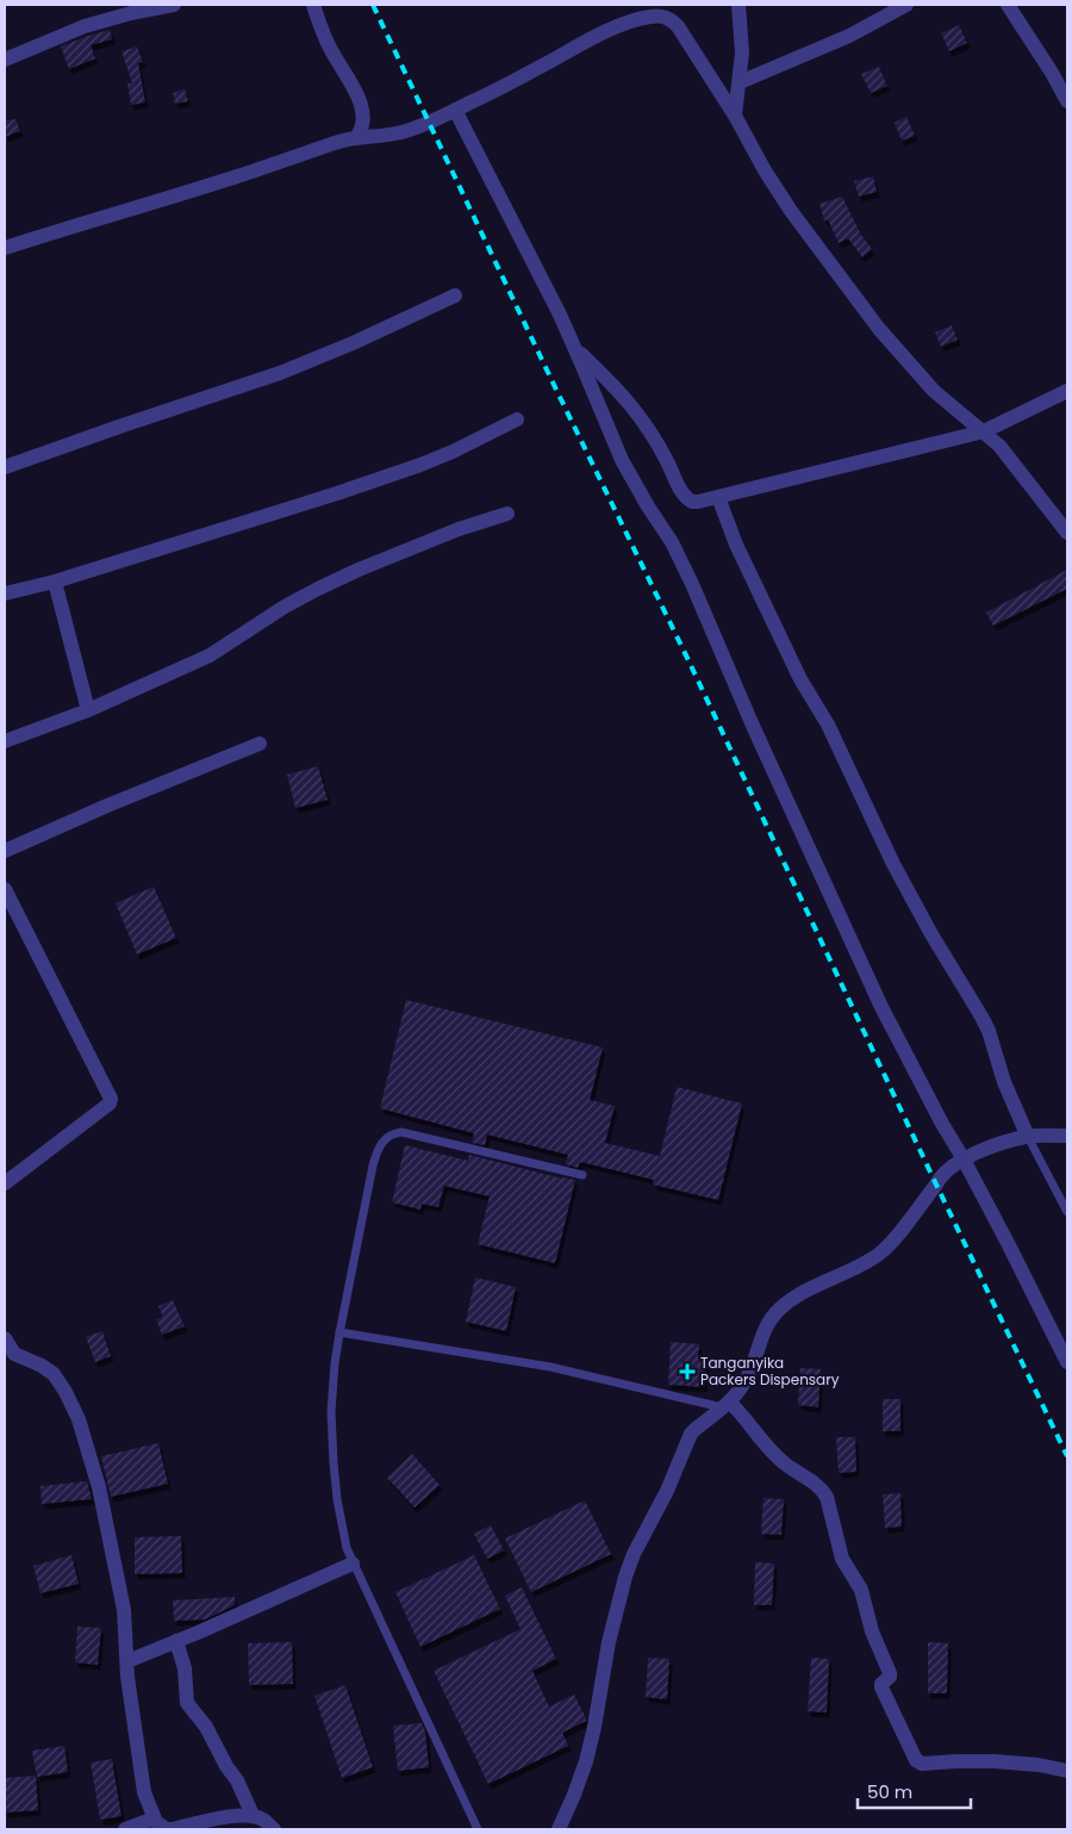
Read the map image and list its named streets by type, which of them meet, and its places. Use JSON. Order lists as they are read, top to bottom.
{
  "places": {
    "health": ["Tanganyika Packers Dispensary"]
  },
  "scale_bar": "50 m"
}
